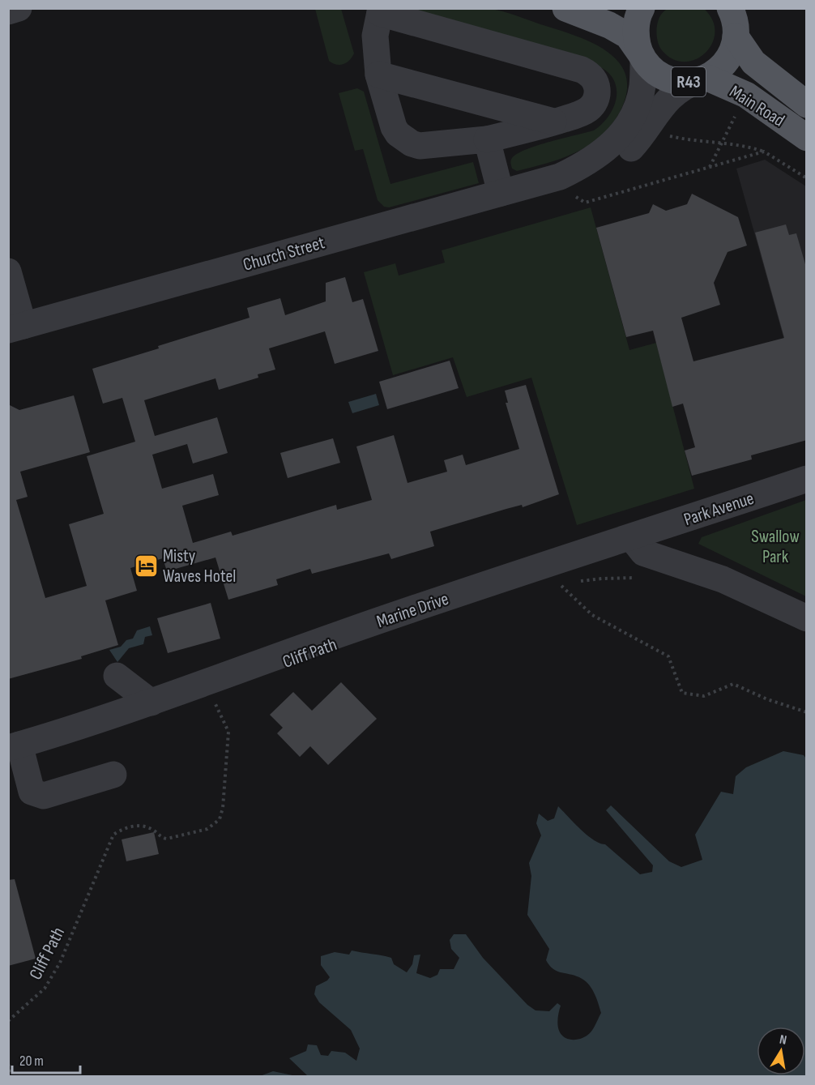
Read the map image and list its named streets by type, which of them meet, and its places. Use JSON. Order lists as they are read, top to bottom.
{
  "streets": {
    "main road": ["R43", "Main Road"],
    "street": ["Church Street", "Park Avenue", "Marine Drive"],
    "path": ["Cliff Path"]
  },
  "crossings": [
    ["Main Road", "Church Street"],
    ["Park Avenue", "Marine Drive"]
  ],
  "parks": ["Swallow Park"],
  "places": {
    "hotel": ["Misty Waves Hotel"]
  },
  "scale_bar": "20 m",
  "north": "top"
}
